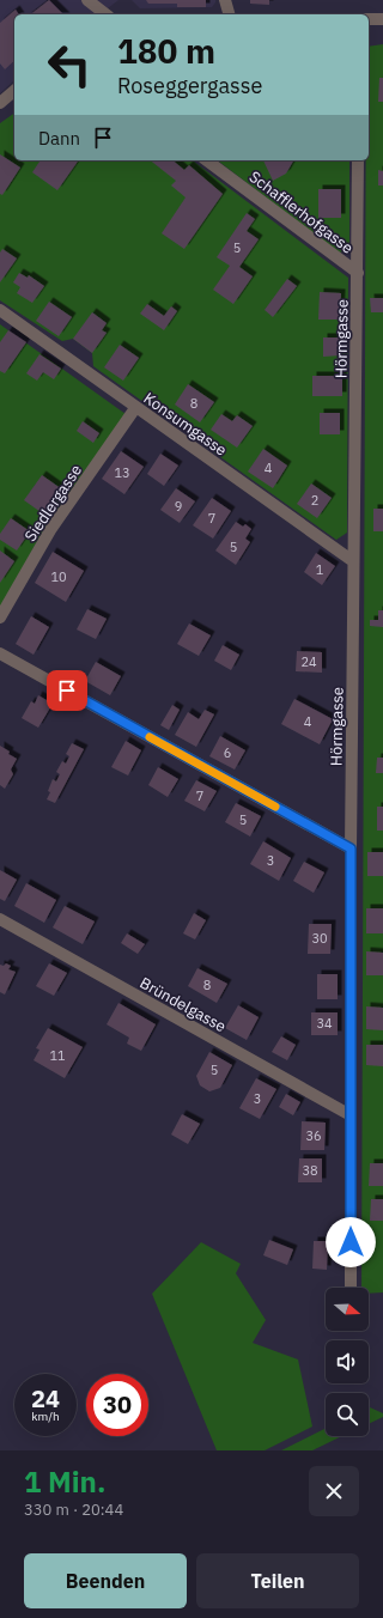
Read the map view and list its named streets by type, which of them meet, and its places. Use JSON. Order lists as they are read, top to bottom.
{
  "streets": {
    "street": [
      "Schafflerhofgasse",
      "Hörmgasse",
      "Konsumgasse",
      "Siedlergasse",
      "Bründelgasse"
    ]
  },
  "crossings": [
    ["Schafflerhofgasse", "Hörmgasse"],
    ["Hörmgasse", "Konsumgasse"],
    ["Hörmgasse", "Bründelgasse"],
    ["Konsumgasse", "Siedlergasse"]
  ],
  "house_numbers": [
    "5",
    "8",
    "4",
    "13",
    "2",
    "9",
    "7",
    "5",
    "1",
    "10",
    "24",
    "4",
    "6",
    "7",
    "5",
    "3",
    "30",
    "8",
    "34",
    "11",
    "5",
    "3",
    "36",
    "38"
  ],
  "north": "right",
  "page": {
    "turn": ["180 m", "Roseggergasse"],
    "then": "Dann",
    "speed": "24 km/h",
    "limit": "30",
    "heading": ["1 Min.", "330 m · 20:44"],
    "buttons": ["Beenden", "Teilen"]
  }
}
